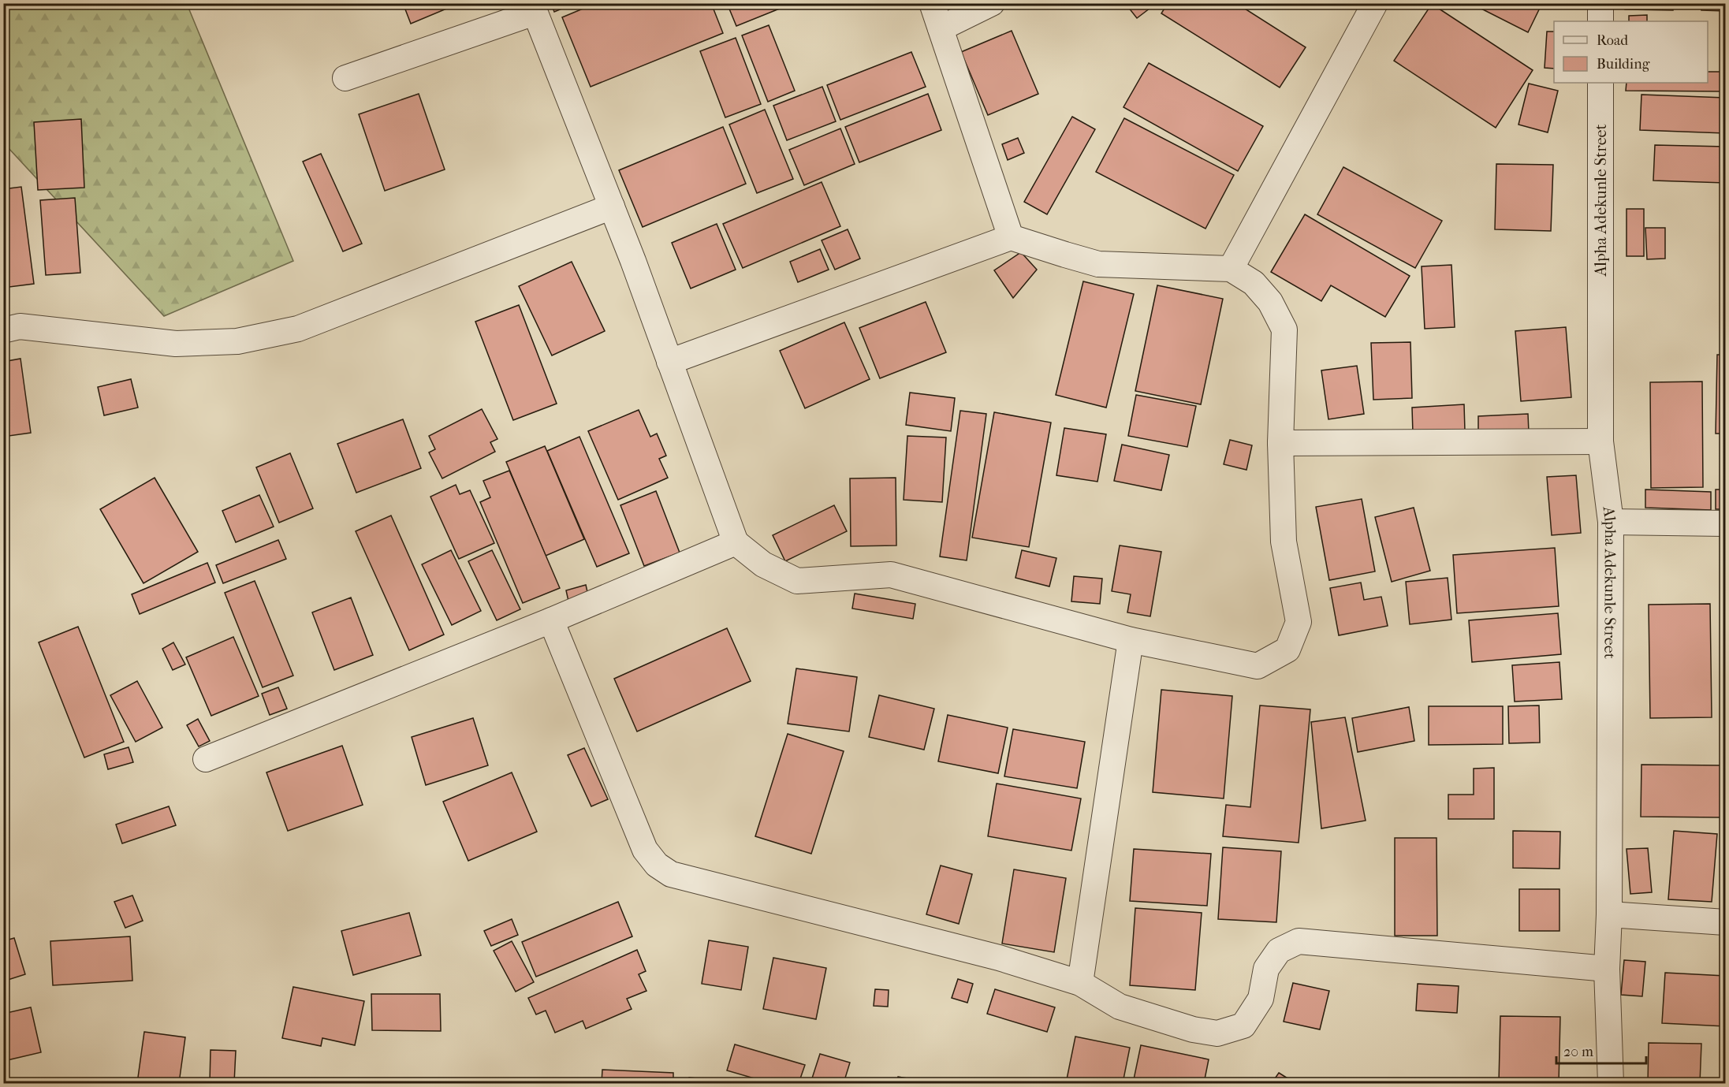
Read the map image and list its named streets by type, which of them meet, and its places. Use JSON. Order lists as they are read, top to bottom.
{
  "streets": {
    "street": ["Alpha Adekunle Street"]
  },
  "legend": ["Road", "Building"],
  "scale_bar": "20 m"
}
